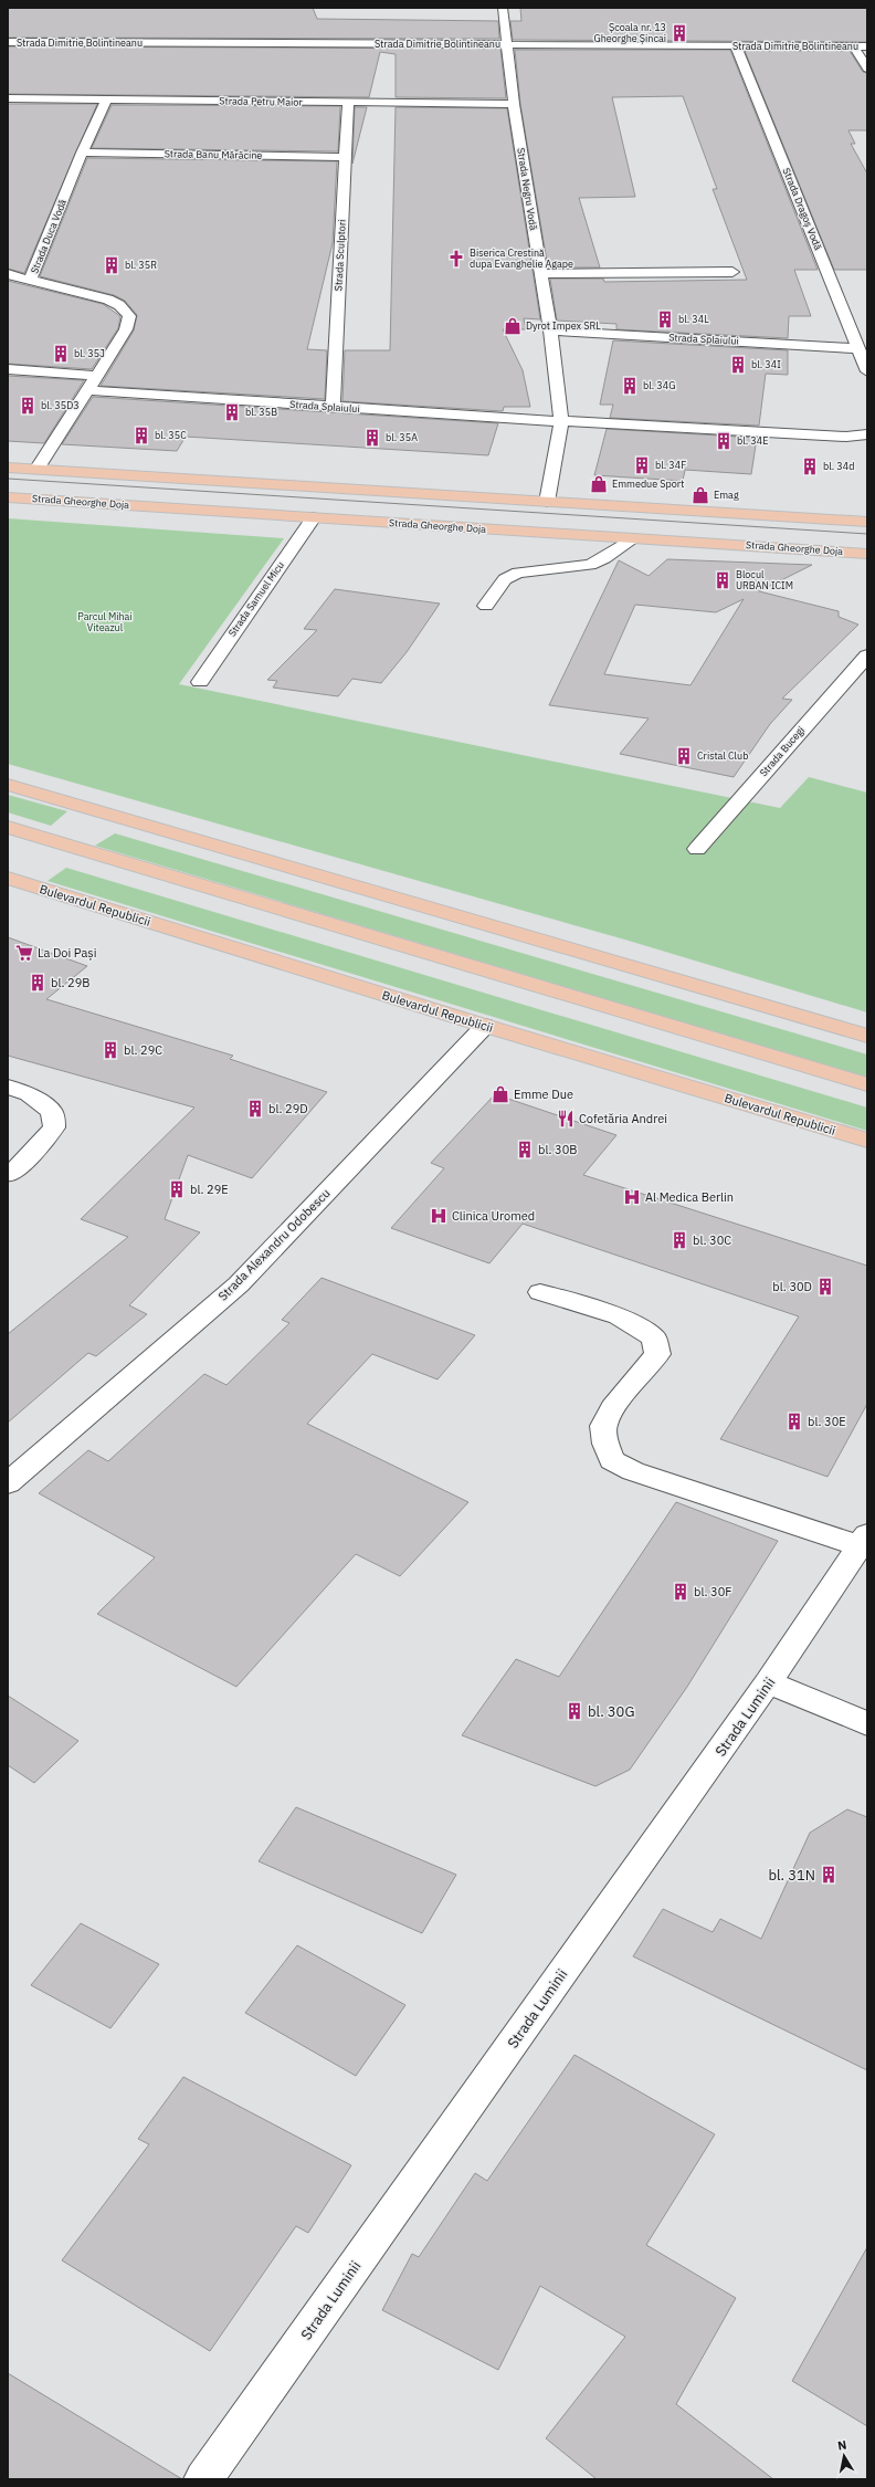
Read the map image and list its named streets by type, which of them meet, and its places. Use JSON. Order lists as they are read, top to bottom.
{
  "streets": {
    "main road": ["Strada Gheorghe Doja", "Bulevardul Republicii"],
    "street": [
      "Strada Dimitrie Bolintineanu",
      "Strada Petru Maior",
      "Strada Banu Mărăcine",
      "Strada Negru Vodă",
      "Strada Dragoș Vodă",
      "Strada Duca Vodă",
      "Strada Sculptori",
      "Strada Splaiului",
      "Strada Samuel Micu",
      "Strada Bucegi",
      "Strada Alexandru Odobescu",
      "Strada Luminii"
    ]
  },
  "crossings": [
    ["Strada Dimitrie Bolintineanu", "Strada Negru Vodă"],
    ["Strada Dimitrie Bolintineanu", "Strada Dragoș Vodă"],
    ["Strada Petru Maior", "Strada Negru Vodă"],
    ["Strada Petru Maior", "Strada Duca Vodă"],
    ["Strada Petru Maior", "Strada Sculptori"],
    ["Strada Banu Mărăcine", "Strada Duca Vodă"],
    ["Strada Banu Mărăcine", "Strada Sculptori"],
    ["Strada Negru Vodă", "Strada Splaiului"],
    ["Strada Dragoș Vodă", "Strada Splaiului"],
    ["Strada Duca Vodă", "Strada Splaiului"],
    ["Strada Sculptori", "Strada Splaiului"],
    ["Strada Gheorghe Doja", "Strada Samuel Micu"],
    ["Bulevardul Republicii", "Strada Alexandru Odobescu"]
  ],
  "parks": ["Parcul Mihai Viteazul"],
  "places": {
    "building": [
      "Școala nr. 13 Gheorghe Șincai",
      "bl. 35R",
      "bl. 34L",
      "bl. 35J",
      "bl. 34I",
      "bl. 34G",
      "bl. 35D3",
      "bl. 35B",
      "bl. 35C",
      "bl. 35A",
      "bl. 34E",
      "bl. 34F",
      "bl. 34d",
      "Blocul URBAN ICIM",
      "Cristal Club",
      "bl. 29B",
      "bl. 29C",
      "bl. 29D",
      "bl. 30B",
      "bl. 29E",
      "bl. 30C",
      "bl. 30D",
      "bl. 30E",
      "bl. 30F",
      "bl. 30G",
      "bl. 31N"
    ],
    "church": ["Biserica Crestină dupa Evanghelie Agape"],
    "shop": [
      "Dyrot Impex SRL",
      "Emmedue Sport",
      "Emag",
      "Emme Due"
    ],
    "supermarket": ["La Doi Pași"],
    "restaurant": ["Cofetăria Andrei"],
    "hospital": ["Al Medica Berlin", "Clinica Uromed"]
  },
  "north": "top"
}
